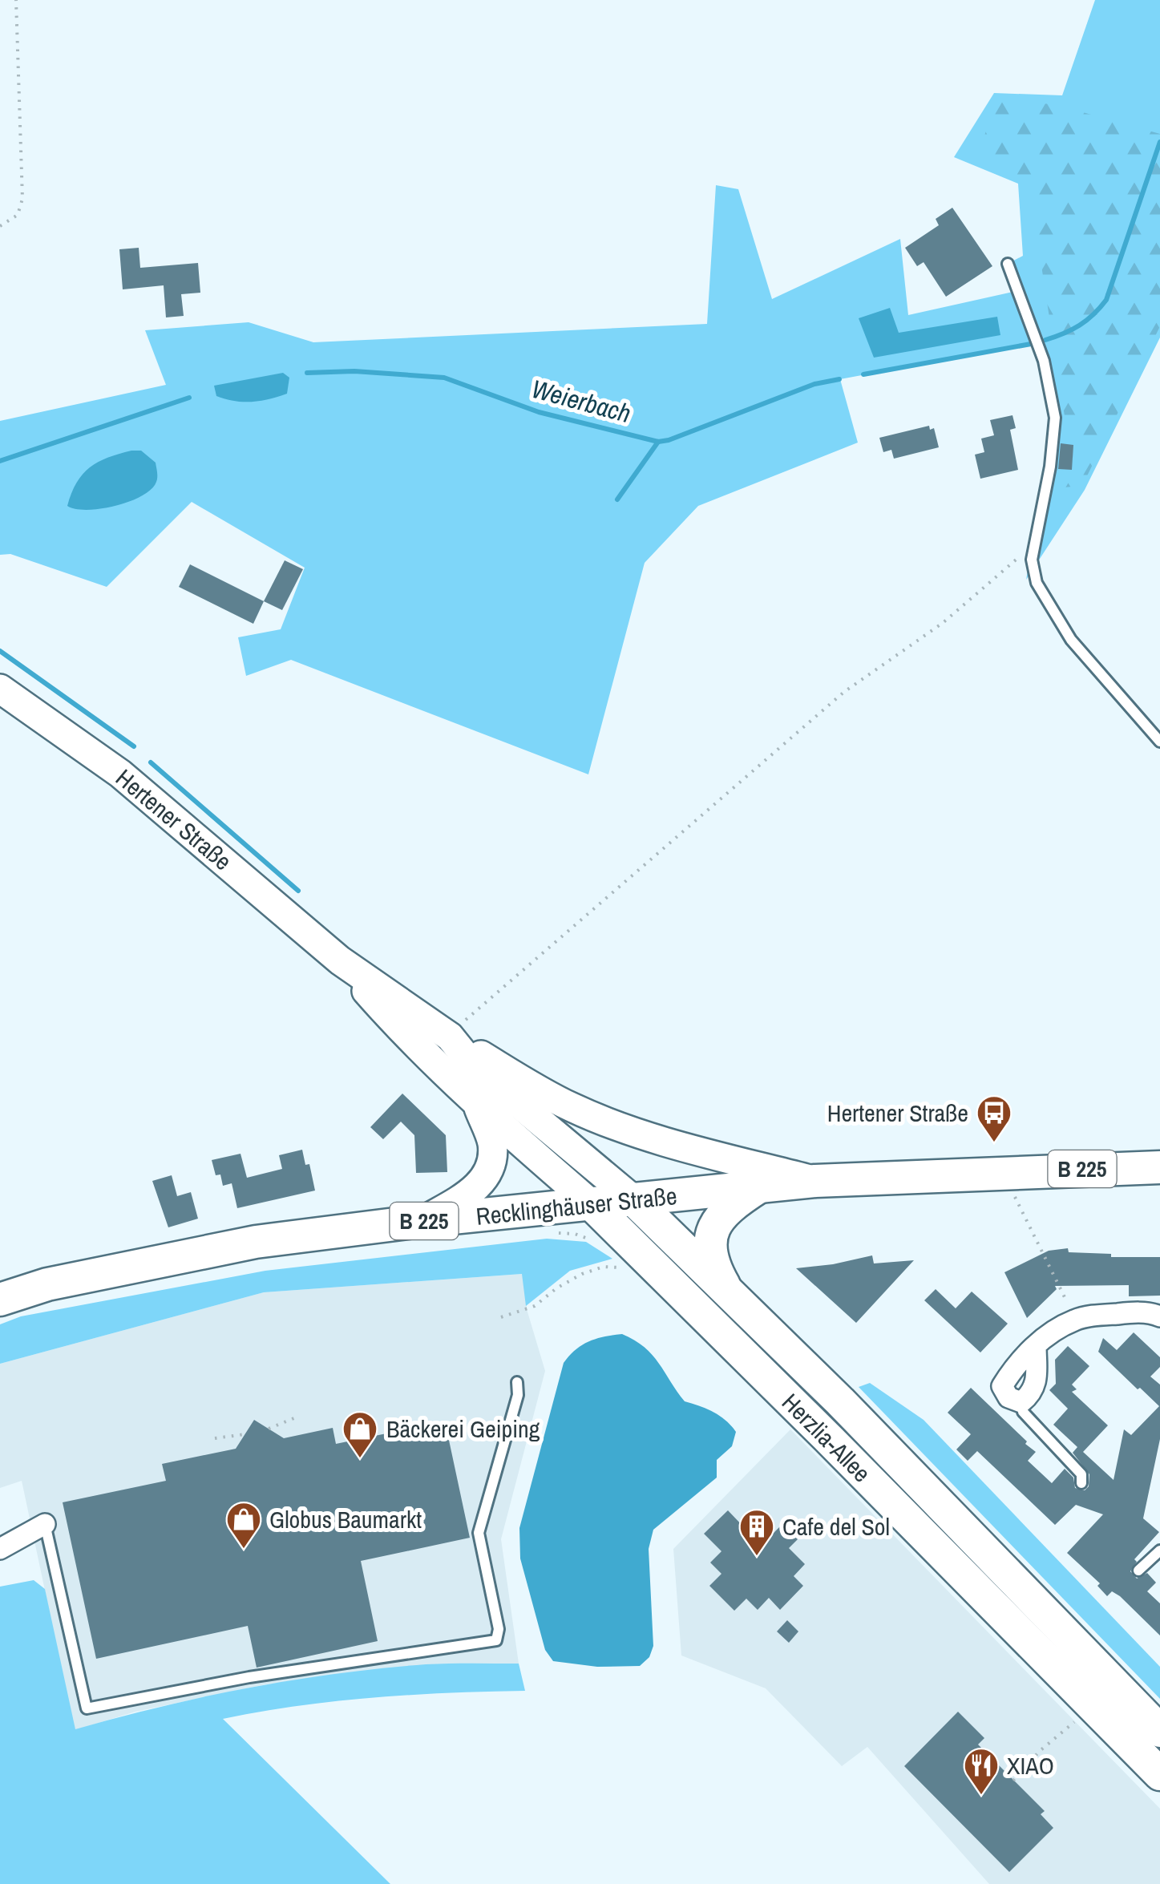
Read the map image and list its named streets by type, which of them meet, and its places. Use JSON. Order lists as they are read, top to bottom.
{
  "streets": {
    "main road": [
      "Hertener Straße",
      "B 225",
      "Recklinghäuser Straße",
      "Herzlia-Allee"
    ]
  },
  "crossings": [
    ["Hertener Straße", "Recklinghäuser Straße"],
    ["Hertener Straße", "Herzlia-Allee"],
    ["Recklinghäuser Straße", "Herzlia-Allee"]
  ],
  "water": ["Weierbach"],
  "places": {
    "bus stop": ["Hertener Straße"],
    "shop": ["Bäckerei Geiping", "Globus Baumarkt"],
    "building": ["Cafe del Sol"],
    "restaurant": ["XIAO"]
  }
}
